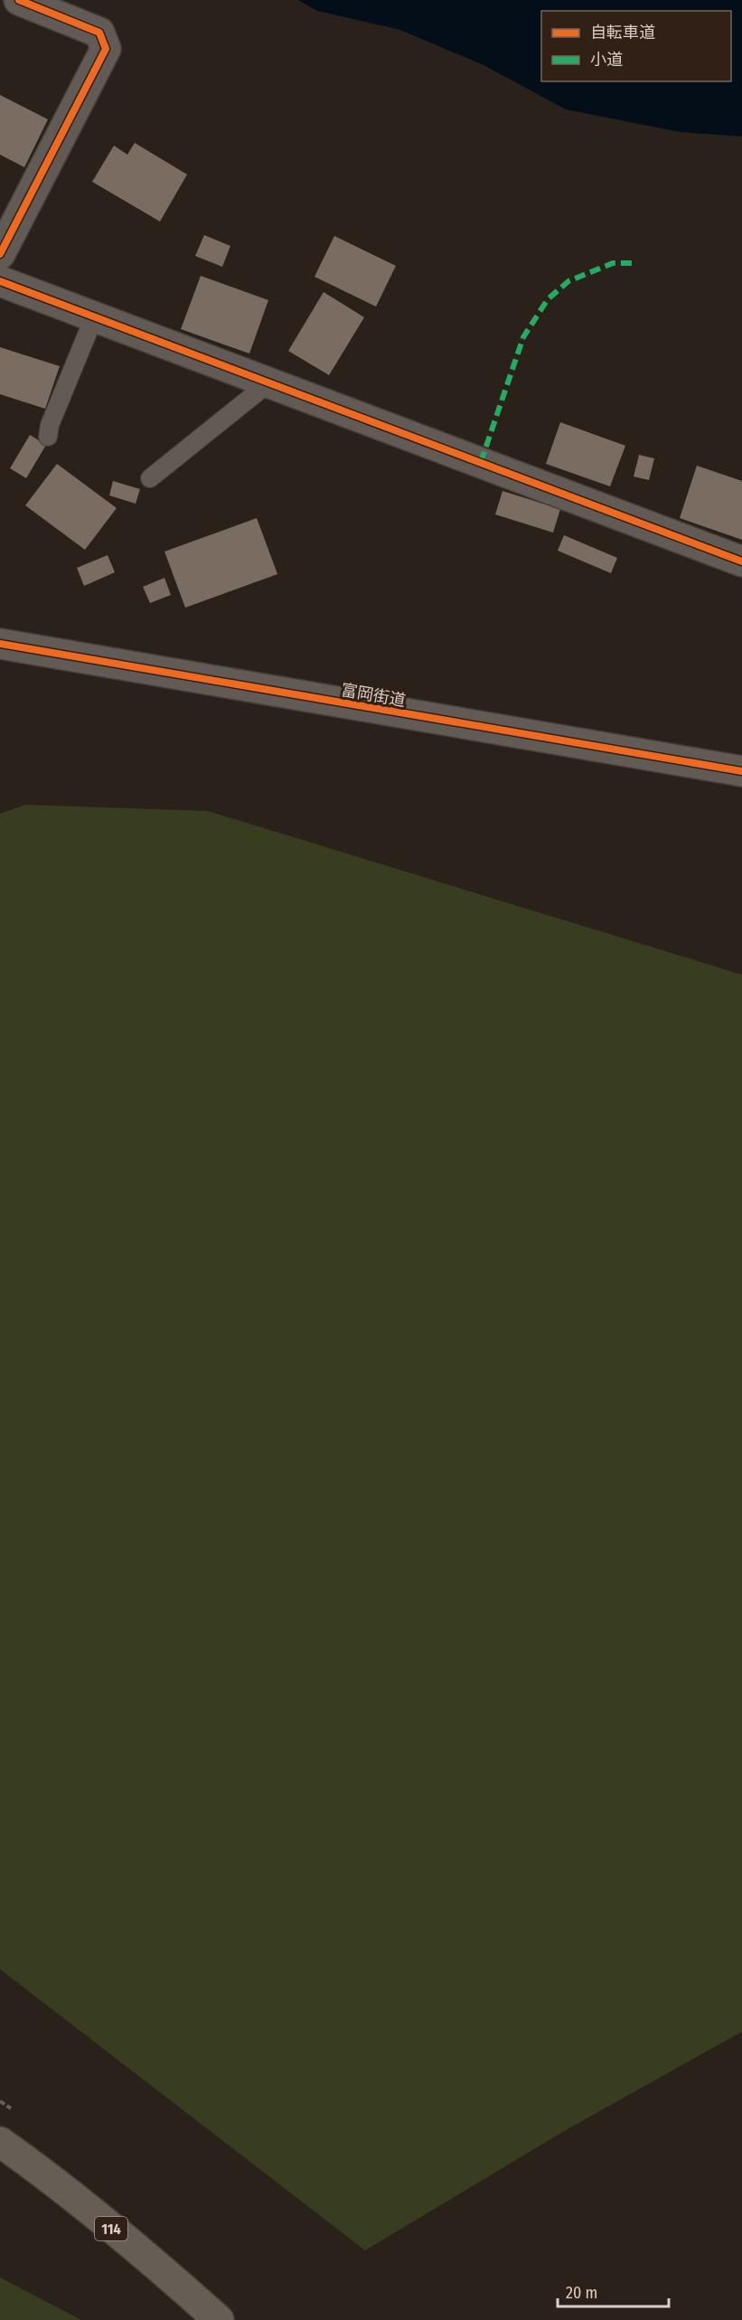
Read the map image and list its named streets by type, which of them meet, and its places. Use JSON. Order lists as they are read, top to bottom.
{
  "streets": {
    "highway": ["114"],
    "street": ["富岡街道"]
  },
  "legend": ["自転車道", "小道"],
  "scale_bar": "20 m"
}
